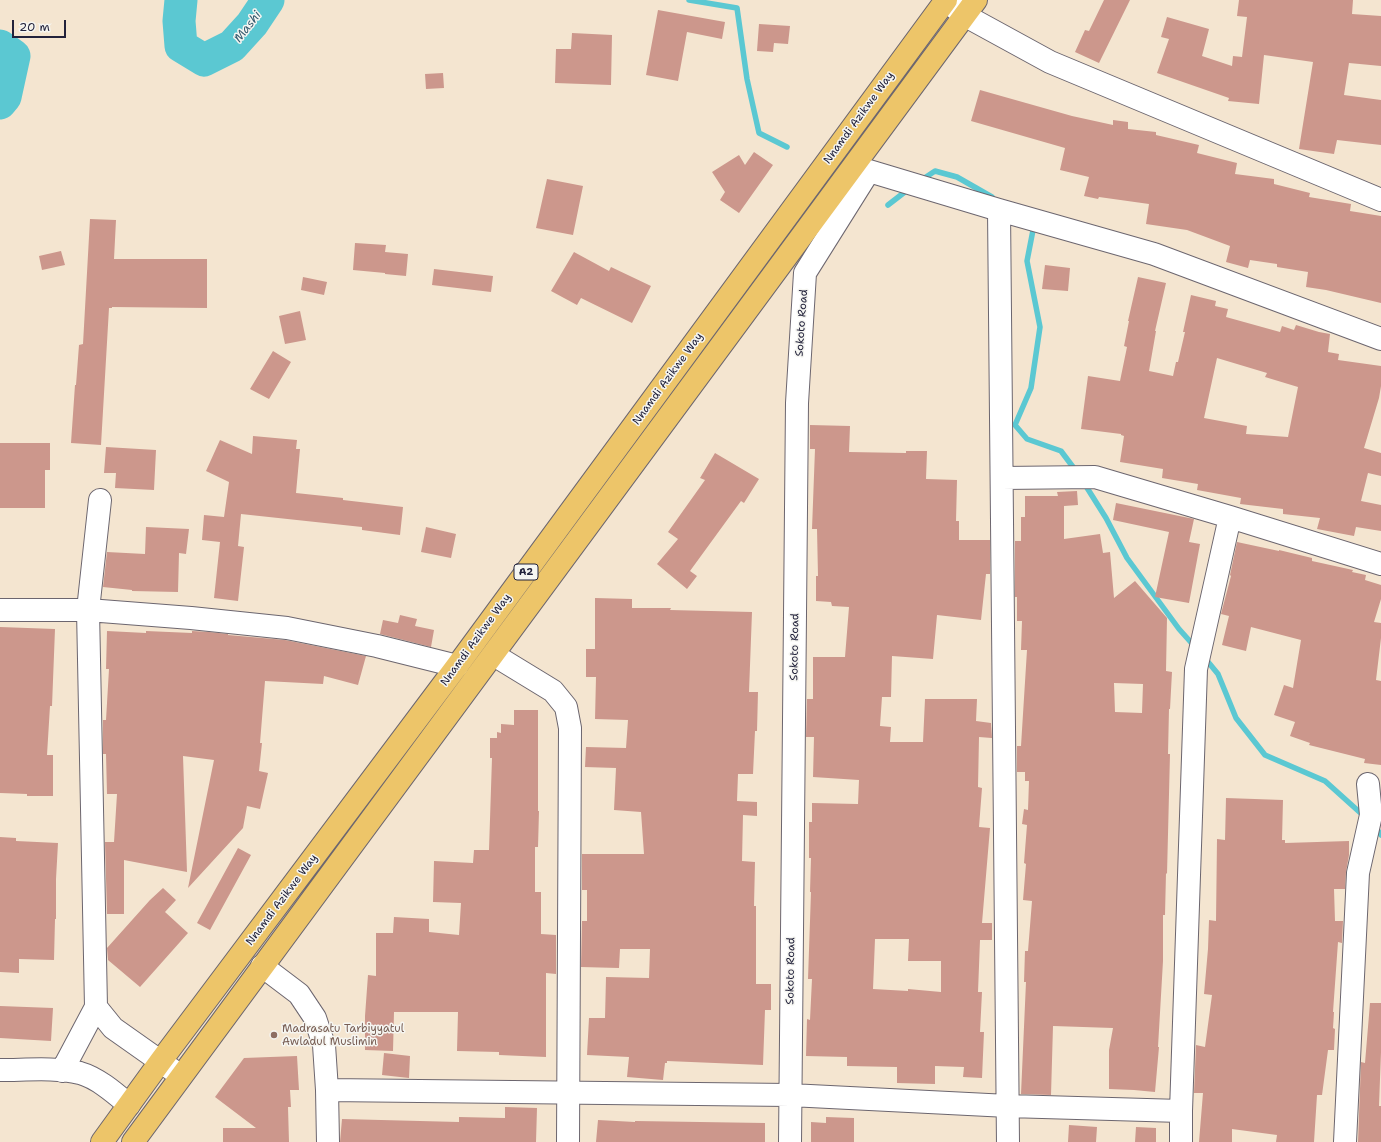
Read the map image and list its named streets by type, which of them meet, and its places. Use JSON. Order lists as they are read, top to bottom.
{
  "streets": {
    "highway": ["Nnamdi Azikwe Way", "A2"],
    "street": ["Sokoto Road"]
  },
  "water": ["Mashi"],
  "places": ["Madrasatu Tarbiyyatul Awladul Muslimin"],
  "scale_bar": "20 m"
}
